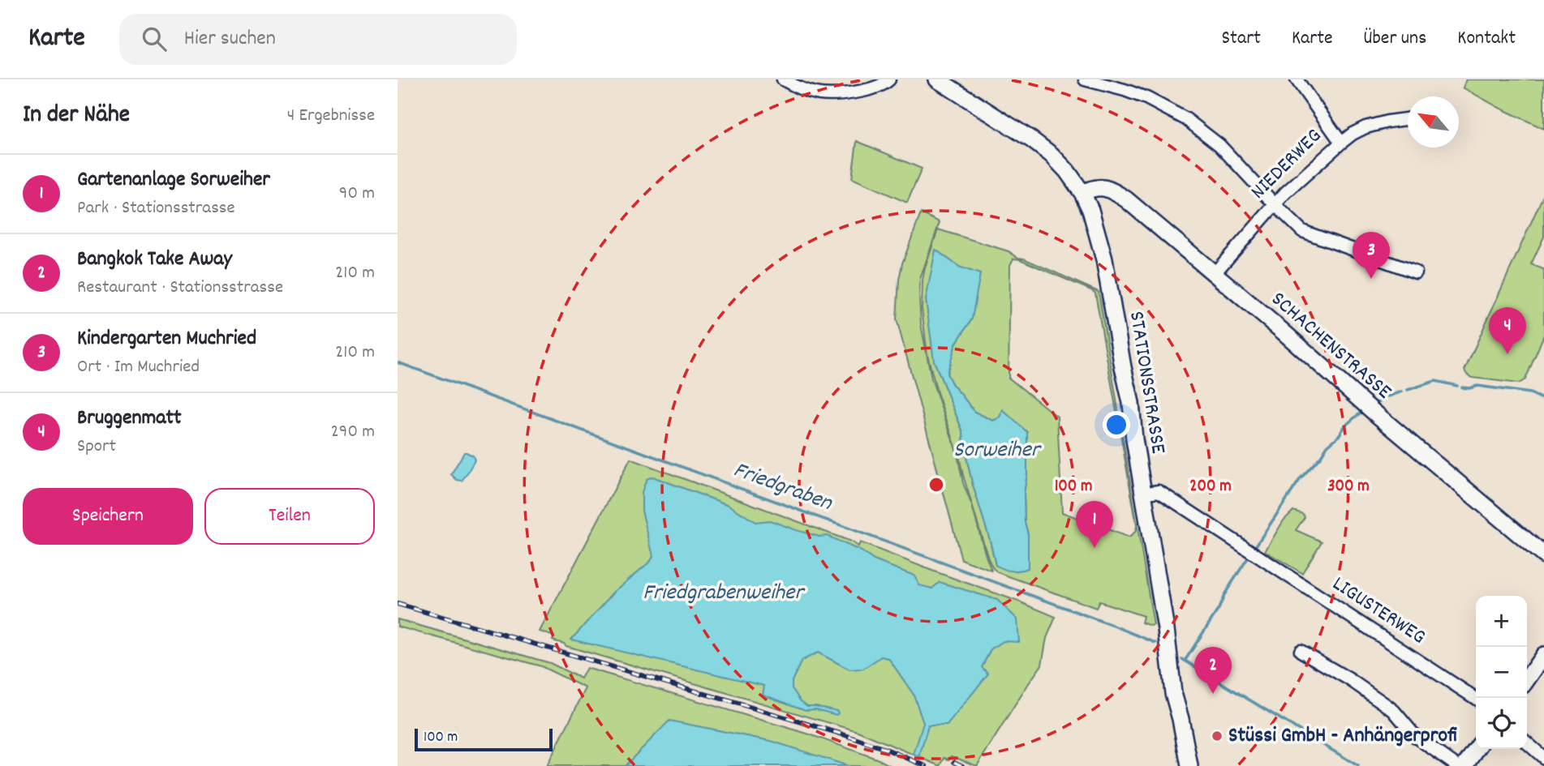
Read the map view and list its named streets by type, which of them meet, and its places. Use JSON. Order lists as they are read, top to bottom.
{
  "streets": {
    "main road": ["SCHACHENSTRASSE", "STATIONSSTRASSE"],
    "street": ["NIEDERWEG", "LIGUSTERWEG"]
  },
  "crossings": [
    ["NIEDERWEG", "SCHACHENSTRASSE"],
    ["SCHACHENSTRASSE", "STATIONSSTRASSE"],
    ["STATIONSSTRASSE", "LIGUSTERWEG"]
  ],
  "water": ["Sorweiher", "Friedgraben", "Friedgrabenweiher"],
  "places": ["Stüssi GmbH - Anhängerprofi"],
  "scale_bar": "100 m",
  "north": "top left",
  "page": {
    "header": "Karte",
    "search": "Hier suchen",
    "nav": [
      "Start",
      "Karte",
      "Über uns",
      "Kontakt"
    ],
    "heading": ["In der Nähe", "4 Ergebnisse"],
    "list": [
      {
        "mark": "1",
        "name": "Gartenanlage Sorweiher",
        "note": "Park · Stationsstrasse",
        "value": "90 m"
      },
      {
        "mark": "2",
        "name": "Bangkok Take Away",
        "note": "Restaurant · Stationsstrasse",
        "value": "210 m"
      },
      {
        "mark": "3",
        "name": "Kindergarten Muchried",
        "note": "Ort · Im Muchried",
        "value": "210 m"
      },
      {
        "mark": "4",
        "name": "Bruggenmatt",
        "note": "Sport",
        "value": "290 m"
      }
    ],
    "pins": [
      "3",
      "4",
      "1",
      "2"
    ],
    "buttons": ["Speichern", "Teilen"],
    "map_buttons": ["+", "−"],
    "scale": "100 m"
  },
  "rings": ["100 m", "200 m", "300 m"]
}
